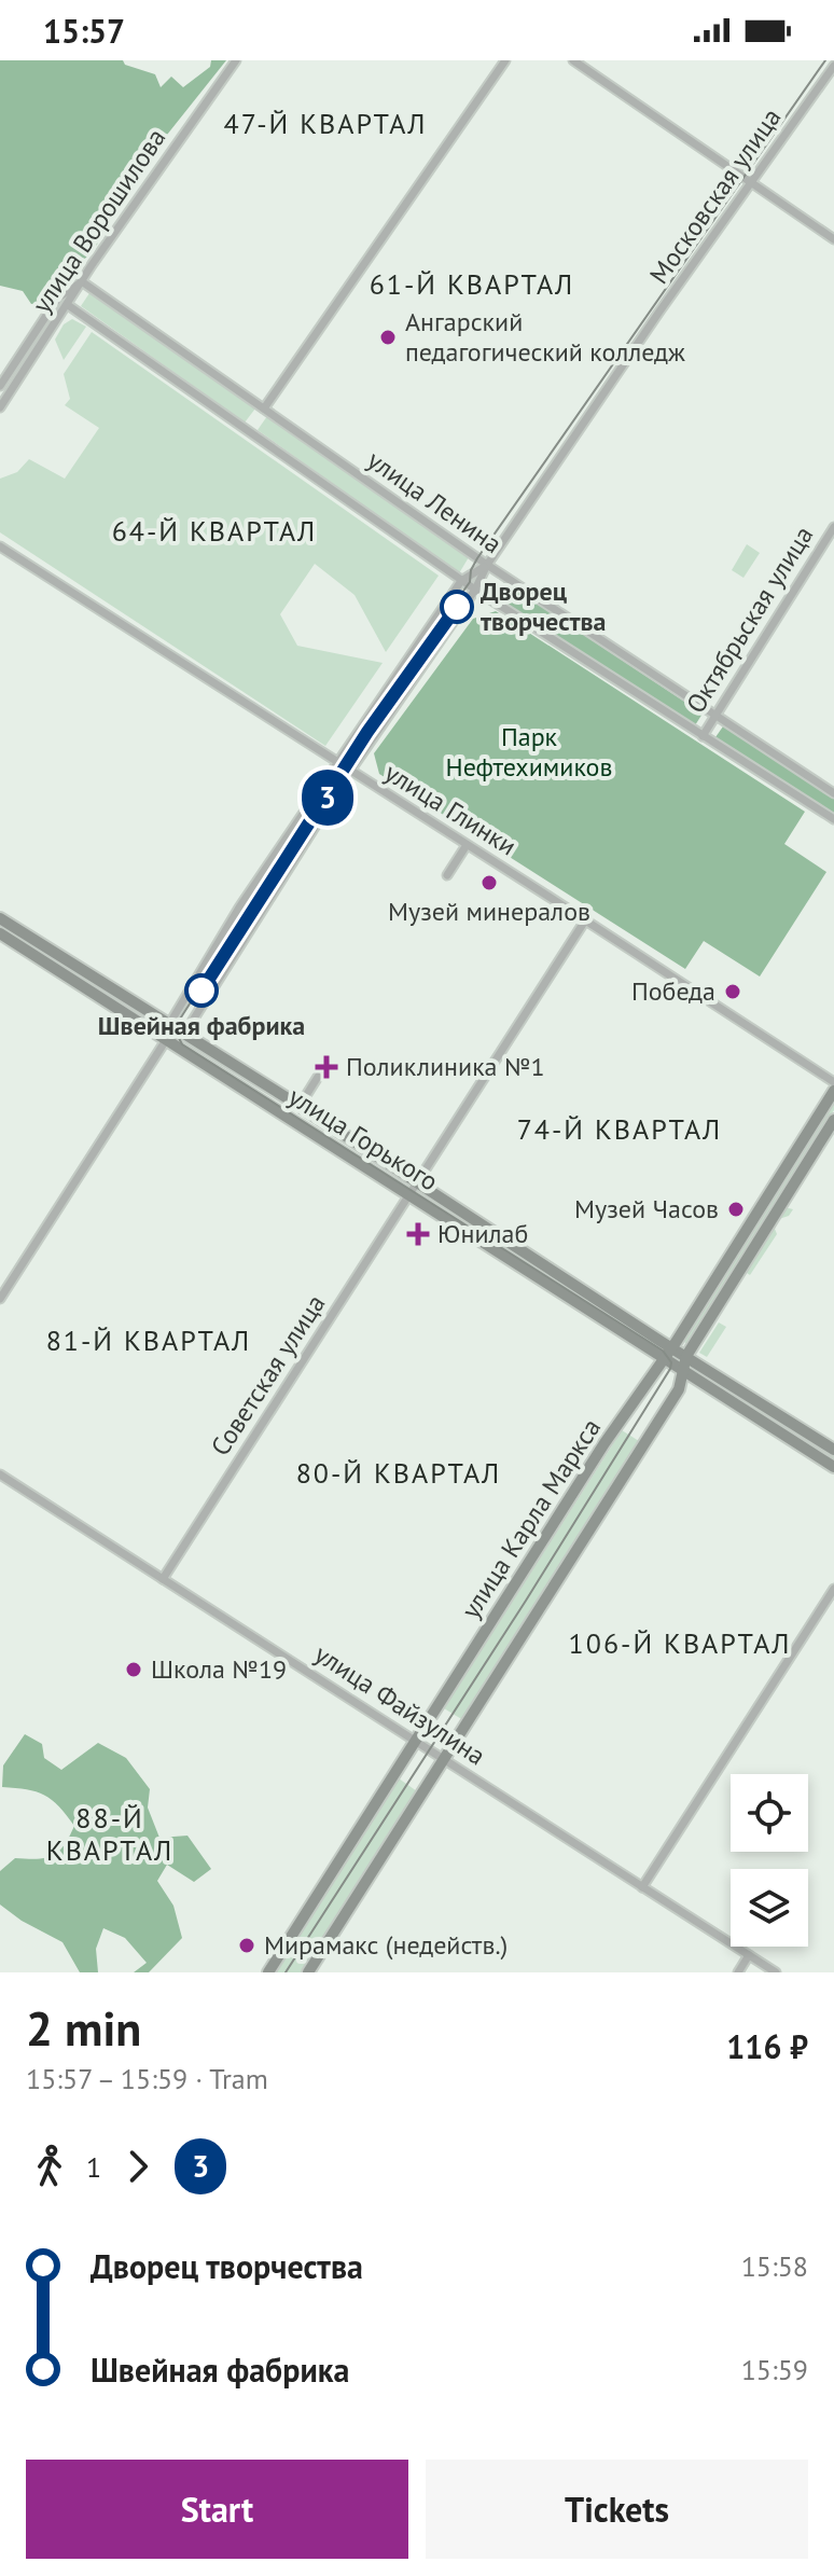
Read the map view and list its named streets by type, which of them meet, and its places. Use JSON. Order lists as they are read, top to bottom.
{
  "streets": {
    "main road": ["улица Горького", "улица Карла Маркса"],
    "street": [
      "Московская улица",
      "улица Ворошилова",
      "улица Ленина",
      "Октябрьская улица",
      "улица Глинки",
      "Советская улица",
      "улица Файзулина"
    ]
  },
  "crossings": [
    ["Московская улица", "улица Ленина"],
    ["Московская улица", "улица Глинки"],
    ["Московская улица", "улица Горького"],
    ["улица Ворошилова", "улица Ленина"],
    ["улица Ленина", "Октябрьская улица"],
    ["улица Горького", "Советская улица"],
    ["улица Горького", "улица Карла Маркса"],
    ["Советская улица", "улица Файзулина"],
    ["улица Карла Маркса", "улица Файзулина"]
  ],
  "districts": [
    "47-Й КВАРТАЛ",
    "61-Й КВАРТАЛ",
    "64-Й КВАРТАЛ",
    "74-Й КВАРТАЛ",
    "81-Й КВАРТАЛ",
    "80-Й КВАРТАЛ",
    "106-Й КВАРТАЛ",
    "88-Й КВАРТАЛ"
  ],
  "parks": ["Парк Нефтехимиков"],
  "places": {
    "other": [
      "Ангарский педагогический колледж",
      "Дворец творчества",
      "Музей минералов",
      "Швейная фабрика",
      "Победа",
      "Музей Часов",
      "Школа №19",
      "Мирамакс (недейств.)"
    ],
    "health": ["Поликлиника №1", "Юнилаб"]
  },
  "lines": ["tram line 3"],
  "page": {
    "status": "15:57",
    "on_map": "3",
    "heading": ["2 min", "15:57 – 15:59 · Tram", "116 ₽"],
    "legs": ["1", "3"],
    "list": [
      {
        "name": "Дворец творчества",
        "value": "15:58"
      },
      {
        "name": "Швейная фабрика",
        "value": "15:59"
      }
    ],
    "buttons": ["Start", "Tickets"]
  }
}
